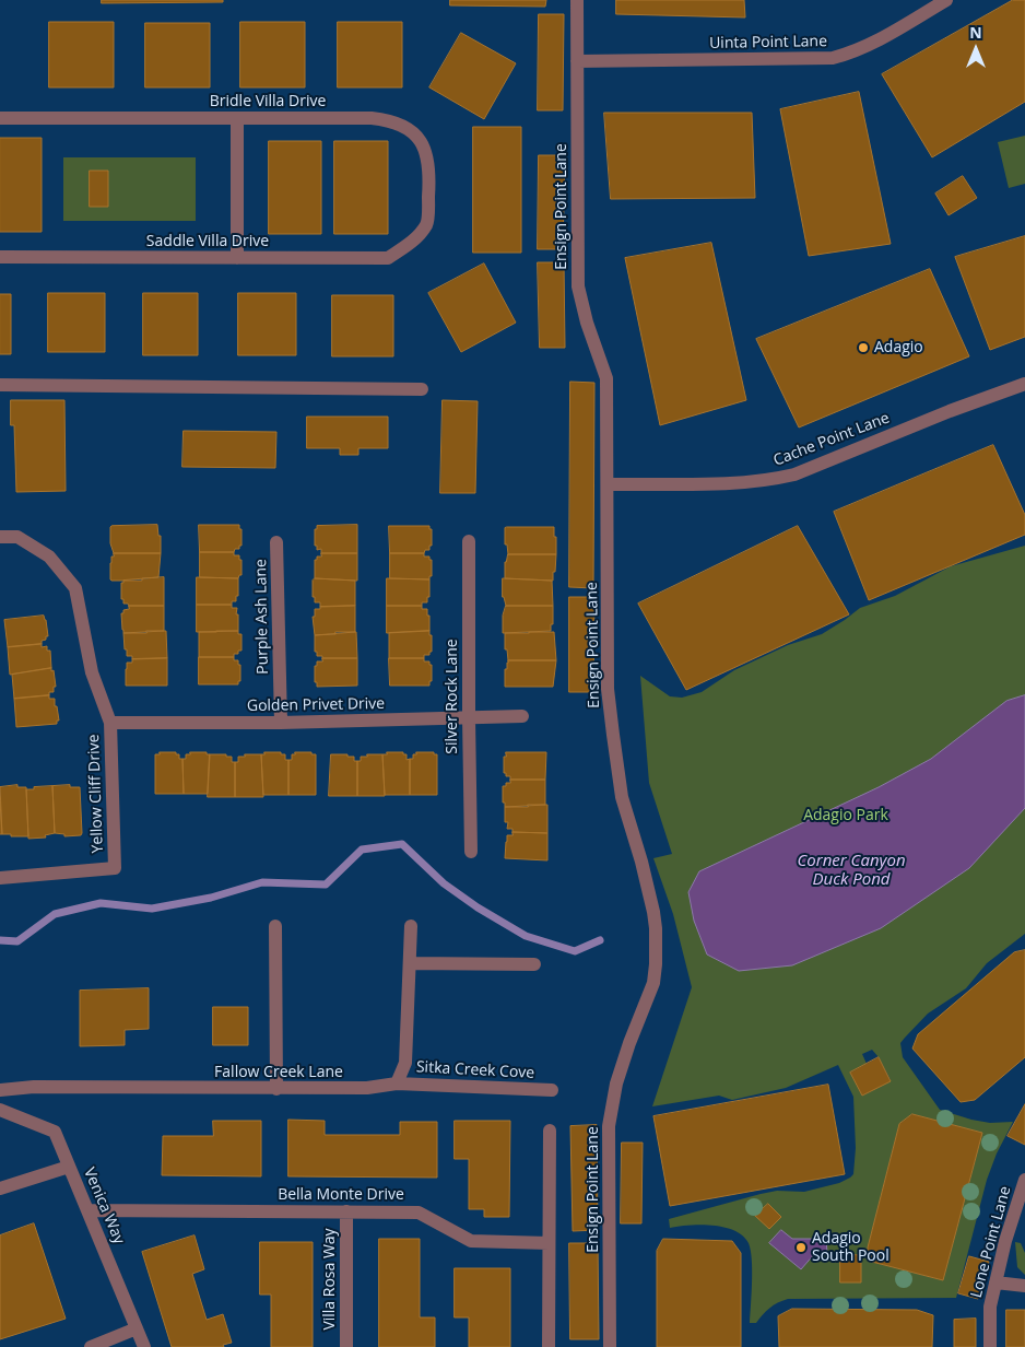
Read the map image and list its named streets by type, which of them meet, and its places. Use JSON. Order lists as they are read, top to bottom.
{
  "streets": {
    "street": [
      "Uinta Point Lane",
      "Bridle Villa Drive",
      "Ensign Point Lane",
      "Saddle Villa Drive",
      "Cache Point Lane",
      "Purple Ash Lane",
      "Silver Rock Lane",
      "Golden Privet Drive",
      "Yellow Cliff Drive",
      "Sitka Creek Cove",
      "Fallow Creek Lane",
      "Bella Monte Drive",
      "Venica Way",
      "Lone Point Lane",
      "Villa Rosa Way"
    ]
  },
  "crossings": [
    ["Uinta Point Lane", "Ensign Point Lane"],
    ["Bridle Villa Drive", "Saddle Villa Drive"],
    ["Ensign Point Lane", "Cache Point Lane"],
    ["Purple Ash Lane", "Golden Privet Drive"],
    ["Silver Rock Lane", "Golden Privet Drive"],
    ["Golden Privet Drive", "Yellow Cliff Drive"],
    ["Sitka Creek Cove", "Fallow Creek Lane"],
    ["Bella Monte Drive", "Venica Way"],
    ["Bella Monte Drive", "Villa Rosa Way"]
  ],
  "water": ["Corner Canyon Duck Pond"],
  "parks": ["Adagio Park"],
  "places": ["Adagio", "Adagio South Pool"],
  "north": "top"
}
